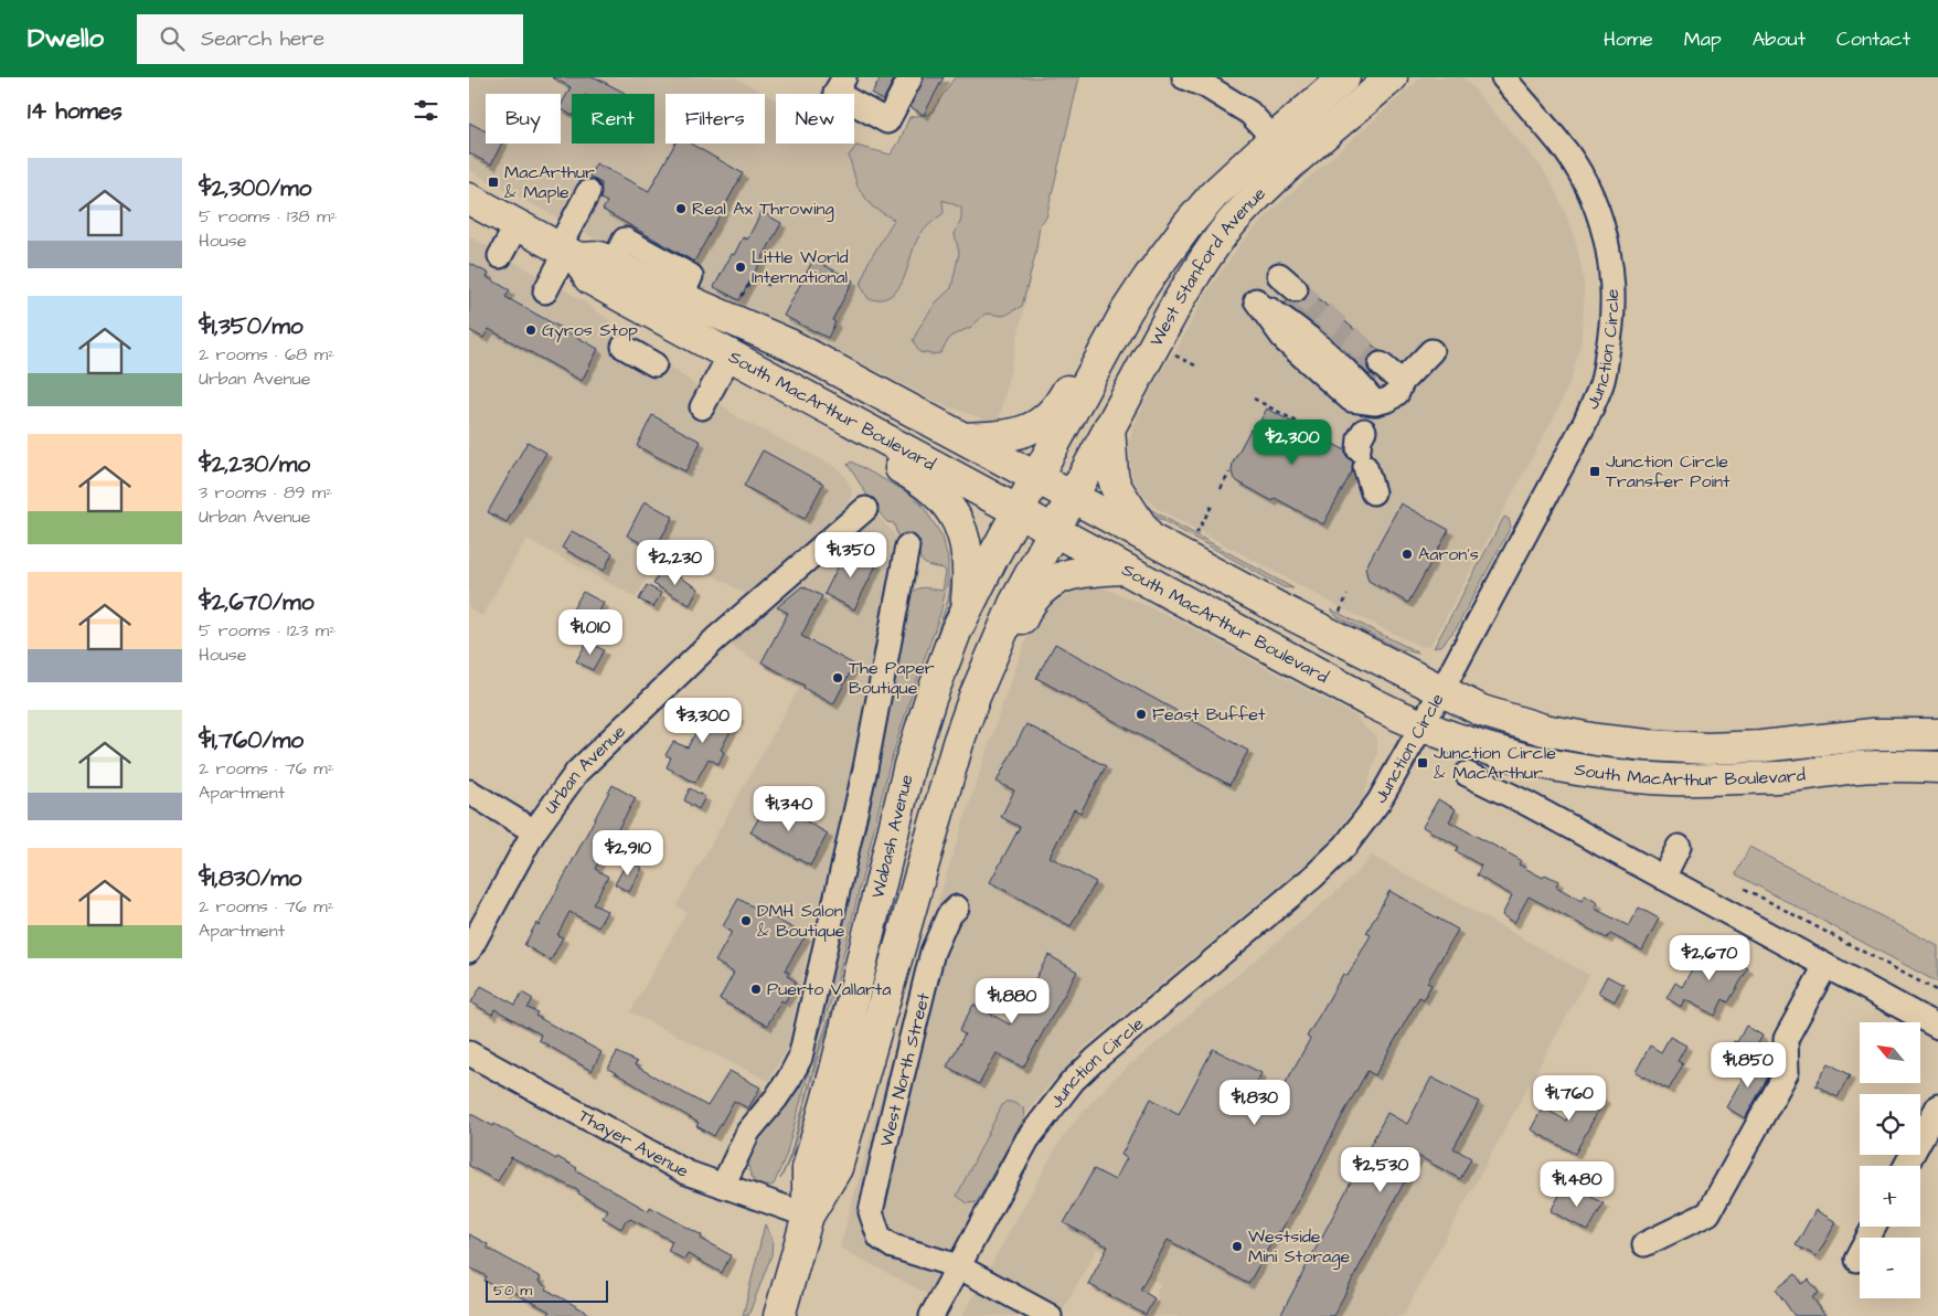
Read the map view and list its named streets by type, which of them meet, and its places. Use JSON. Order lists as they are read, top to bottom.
{
  "streets": {
    "main road": ["West Stanford Avenue", "South MacArthur Boulevard", "Wabash Avenue"],
    "street": [
      "Junction Circle",
      "Urban Avenue",
      "West North Street",
      "Thayer Avenue"
    ]
  },
  "crossings": [
    ["West Stanford Avenue", "South MacArthur Boulevard"],
    ["West Stanford Avenue", "Wabash Avenue"],
    ["Junction Circle", "South MacArthur Boulevard"],
    ["Junction Circle", "West North Street"],
    ["South MacArthur Boulevard", "Wabash Avenue"],
    ["Wabash Avenue", "Thayer Avenue"]
  ],
  "places": {
    "transit": ["MacArthur & Maple", "Junction Circle Transfer Point", "Junction Circle & MacArthur"],
    "other": [
      "Real Ax Throwing",
      "Little World International",
      "Gyros Stop",
      "Aaron's",
      "The Paper Boutique",
      "Feast Buffet",
      "DMH Salon & Boutique",
      "Puerto Vallarta",
      "Westside Mini Storage"
    ]
  },
  "scale_bar": "50 m",
  "north": "top left",
  "page": {
    "header": "Dwello",
    "search": "Search here",
    "nav": [
      "Home",
      "Map",
      "About",
      "Contact"
    ],
    "heading": "14 homes",
    "chip": [
      "Buy",
      "Rent",
      "Filters",
      "New"
    ],
    "list": [
      {
        "name": "$2,300/mo",
        "note": "5 rooms · 138 m² · House"
      },
      {
        "name": "$1,350/mo",
        "note": "2 rooms · 68 m² · Urban Avenue"
      },
      {
        "name": "$2,230/mo",
        "note": "3 rooms · 89 m² · Urban Avenue"
      },
      {
        "name": "$2,670/mo",
        "note": "5 rooms · 123 m² · House"
      },
      {
        "name": "$1,760/mo",
        "note": "2 rooms · 76 m² · Apartment"
      },
      {
        "name": "$1,830/mo",
        "note": "2 rooms · 76 m² · Apartment"
      }
    ],
    "price": [
      "$2,300",
      "$1,350",
      "$2,230",
      "$1,010",
      "$3,300",
      "$1,340",
      "$2,910",
      "$2,670",
      "$1,880",
      "$1,850",
      "$1,760",
      "$1,830",
      "$2,530",
      "$1,480"
    ],
    "map_buttons": ["+", "−"],
    "scale": "50 m"
  }
}
